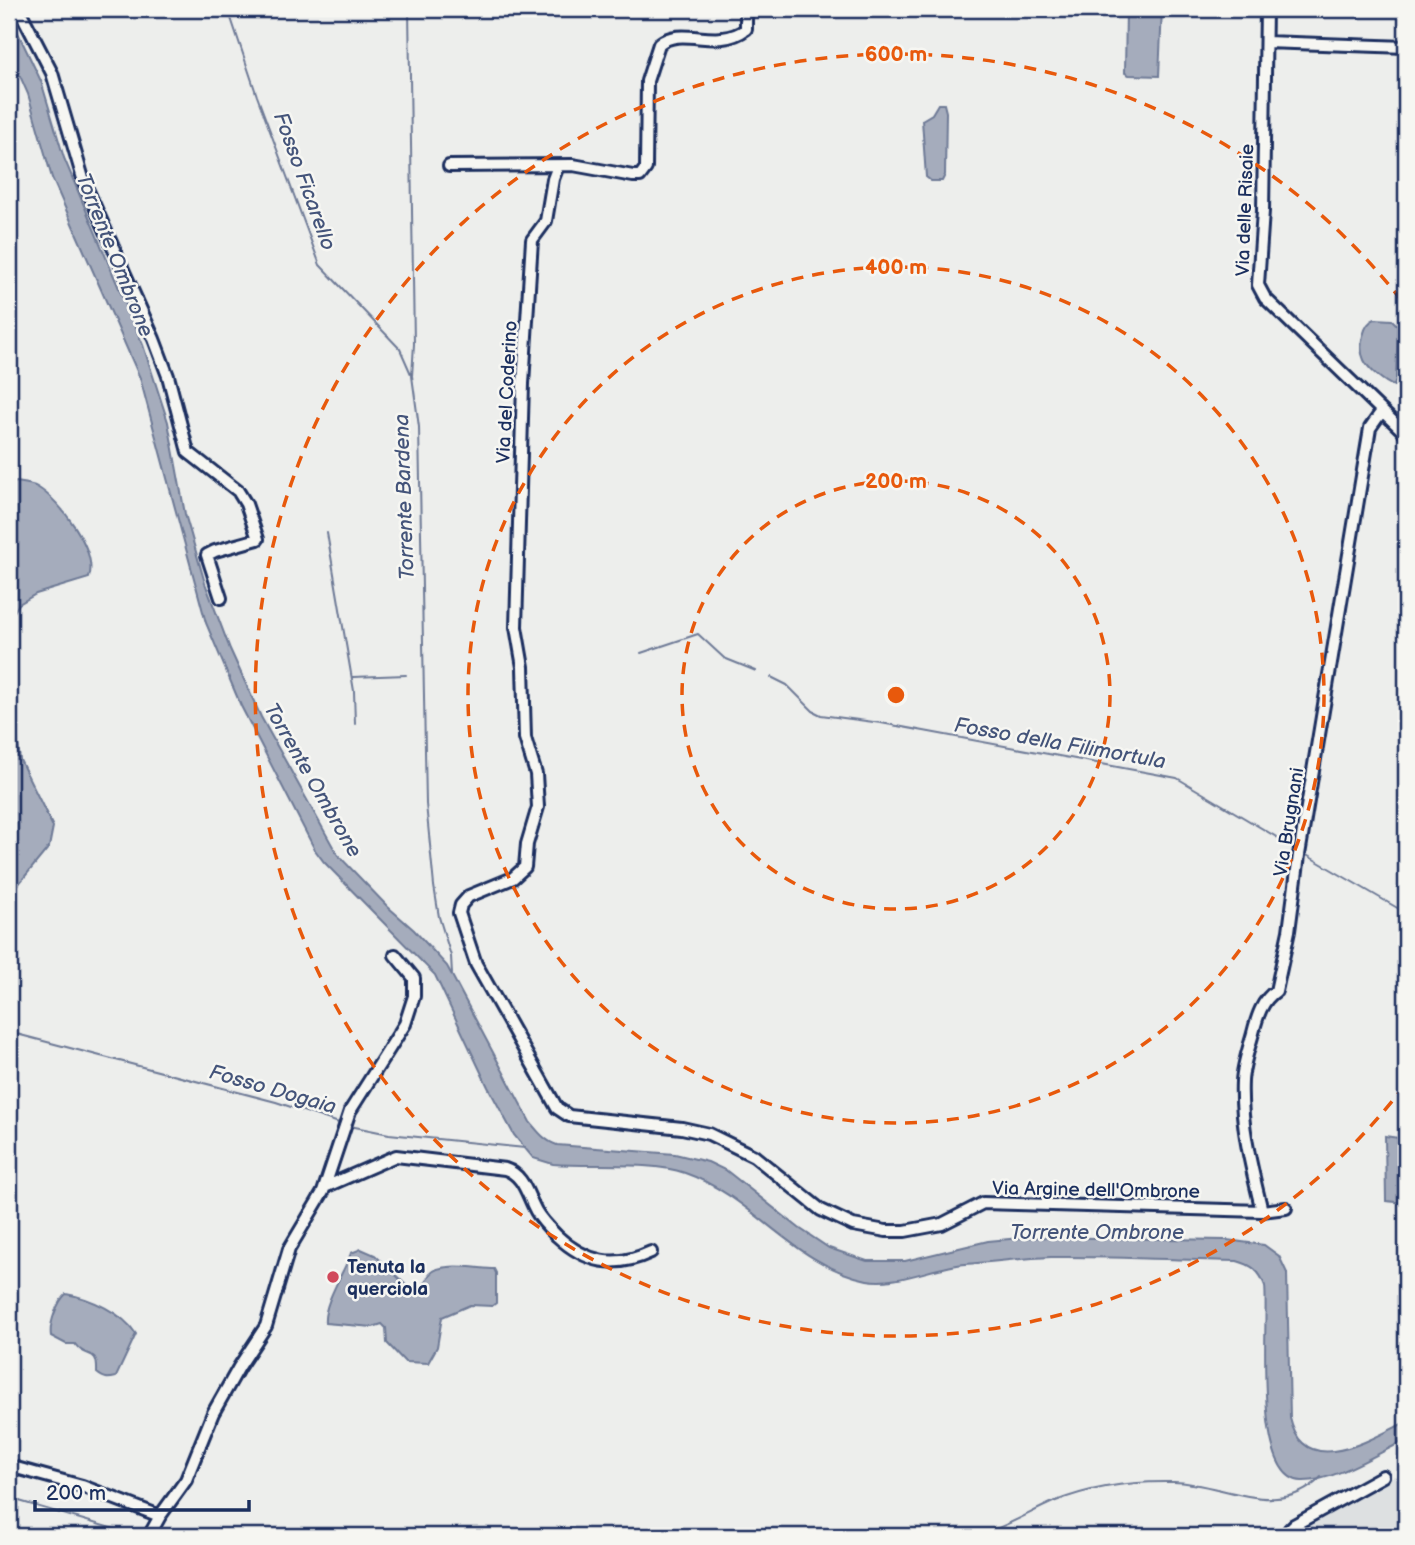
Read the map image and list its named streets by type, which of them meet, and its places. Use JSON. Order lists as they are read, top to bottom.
{
  "streets": {
    "street": [
      "Via delle Risaie",
      "Via del Coderino",
      "Via Brugnani",
      "Via Argine dell'Ombrone"
    ]
  },
  "crossings": [
    ["Via delle Risaie", "Via Brugnani"],
    ["Via del Coderino", "Via Argine dell'Ombrone"],
    ["Via Brugnani", "Via Argine dell'Ombrone"]
  ],
  "water": [
    "Fosso Ficarello",
    "Torrente Ombrone",
    "Torrente Bardena",
    "Fosso della Filimortula",
    "Fosso Dogaia"
  ],
  "places": ["Tenuta la querciola"],
  "scale_bar": "200 m",
  "rings": ["600 m", "400 m", "200 m"]
}
